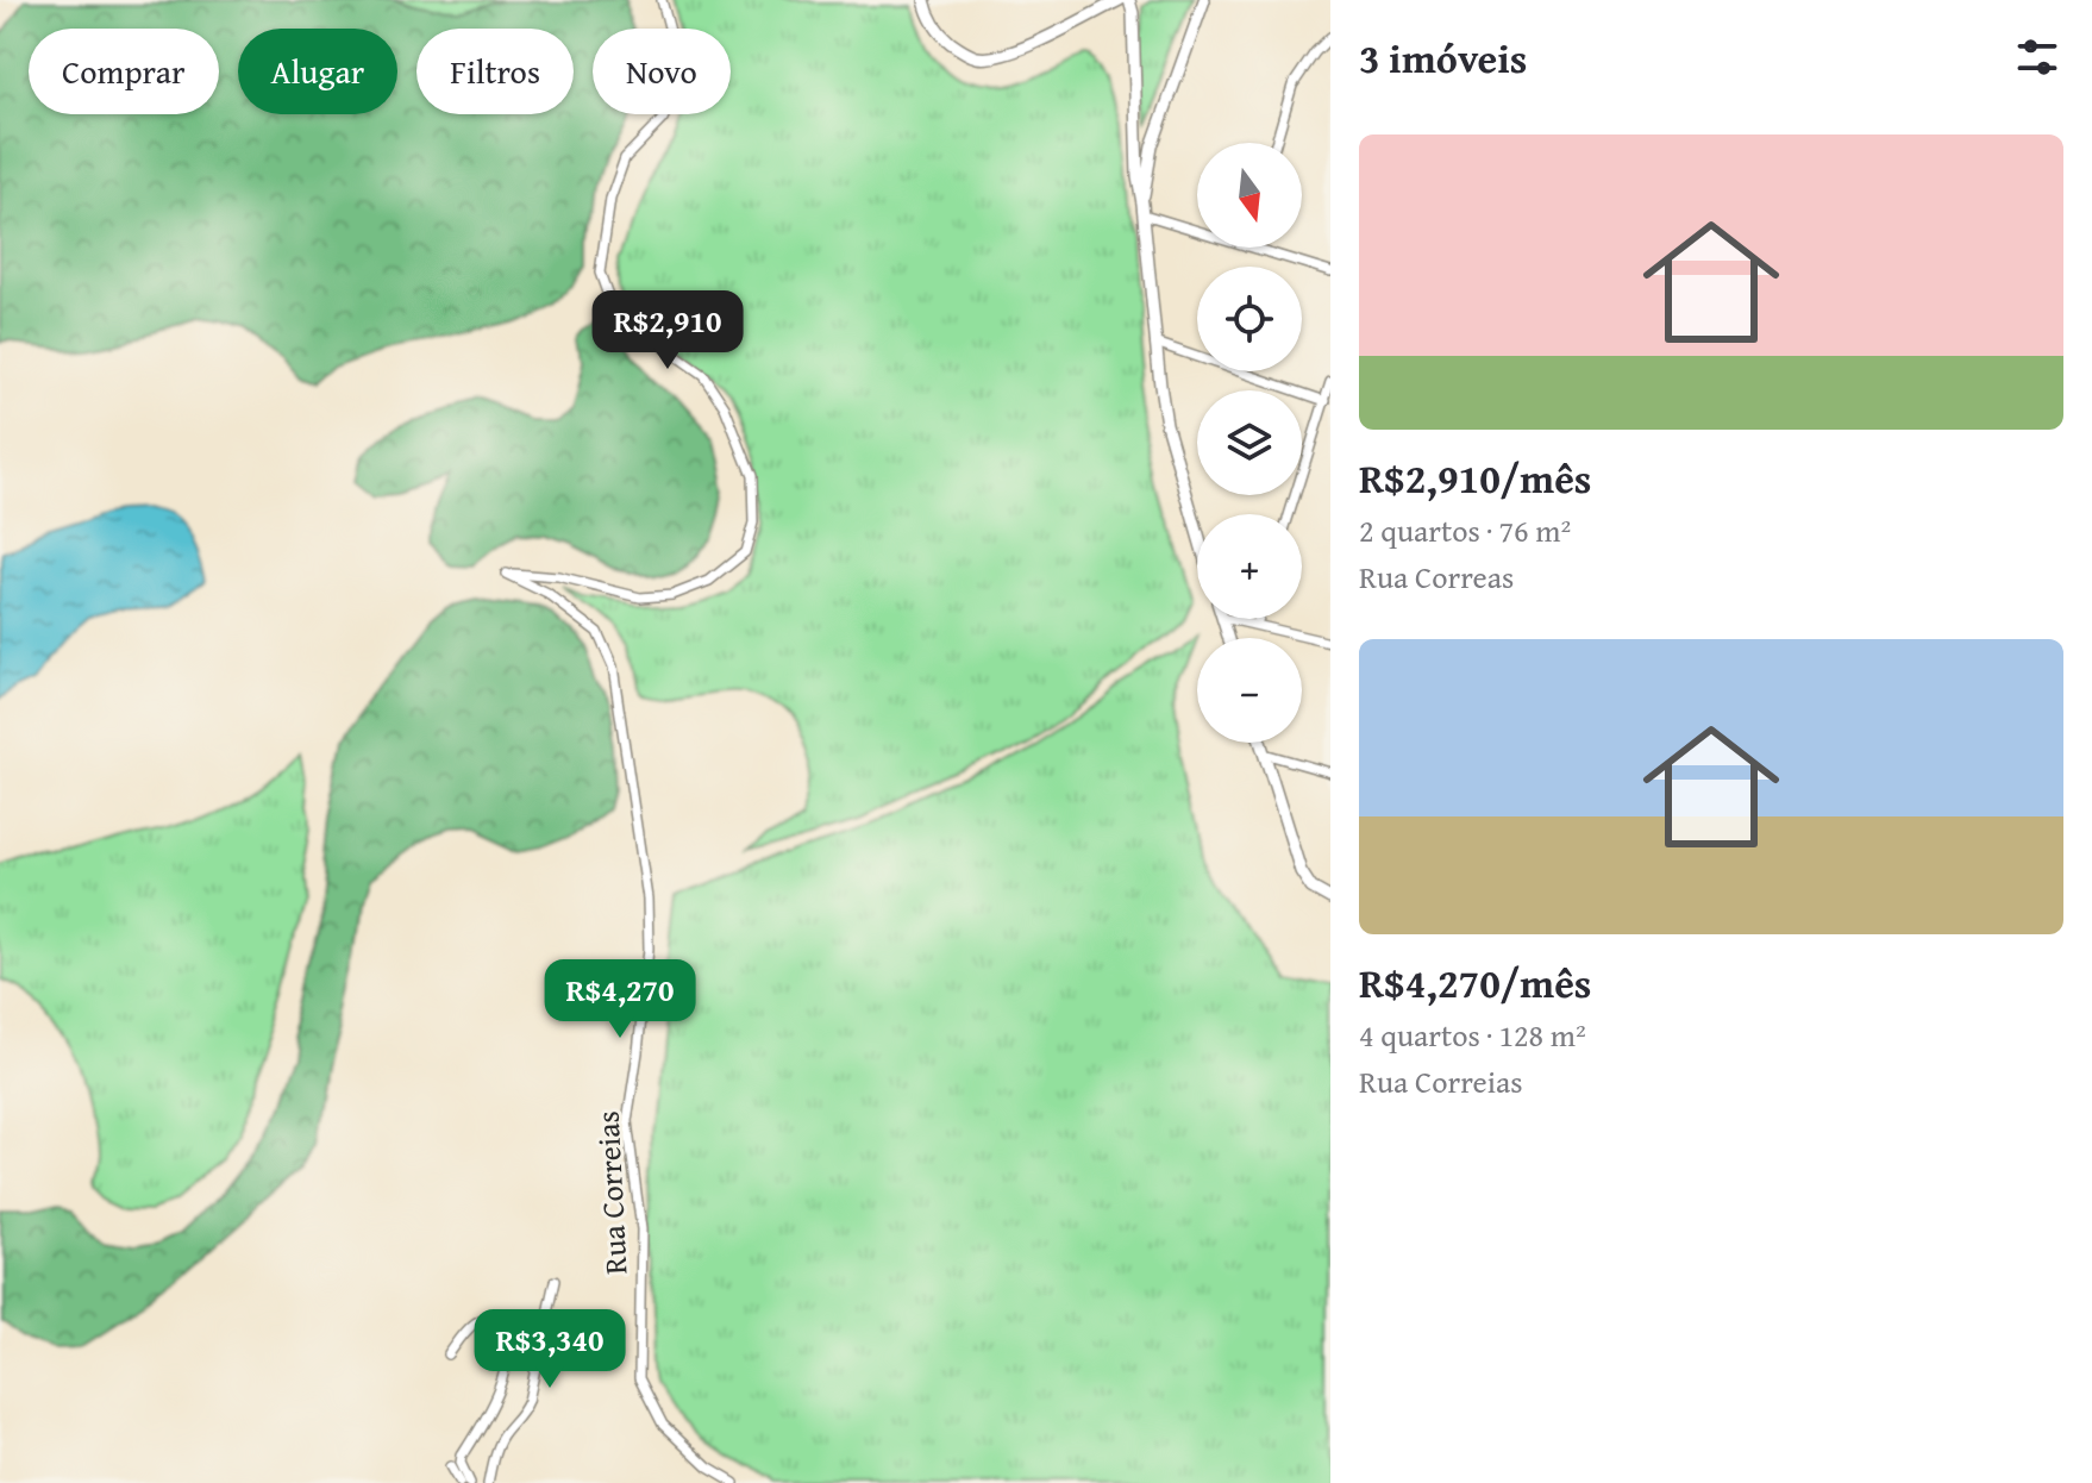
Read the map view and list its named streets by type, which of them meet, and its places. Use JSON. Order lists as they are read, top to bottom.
{
  "streets": {
    "street": ["Rua Correias"]
  },
  "north": "bottom",
  "page": {
    "heading": "3 imóveis",
    "chip": [
      "Comprar",
      "Alugar",
      "Filtros",
      "Novo"
    ],
    "list": [
      {
        "name": "R$2,910/mês",
        "note": "2 quartos · 76 m² · Rua Correas"
      },
      {
        "name": "R$4,270/mês",
        "note": "4 quartos · 128 m² · Rua Correias"
      }
    ],
    "map_buttons": ["+", "−"],
    "price": ["R$2,910", "R$4,270", "R$3,340"]
  }
}
